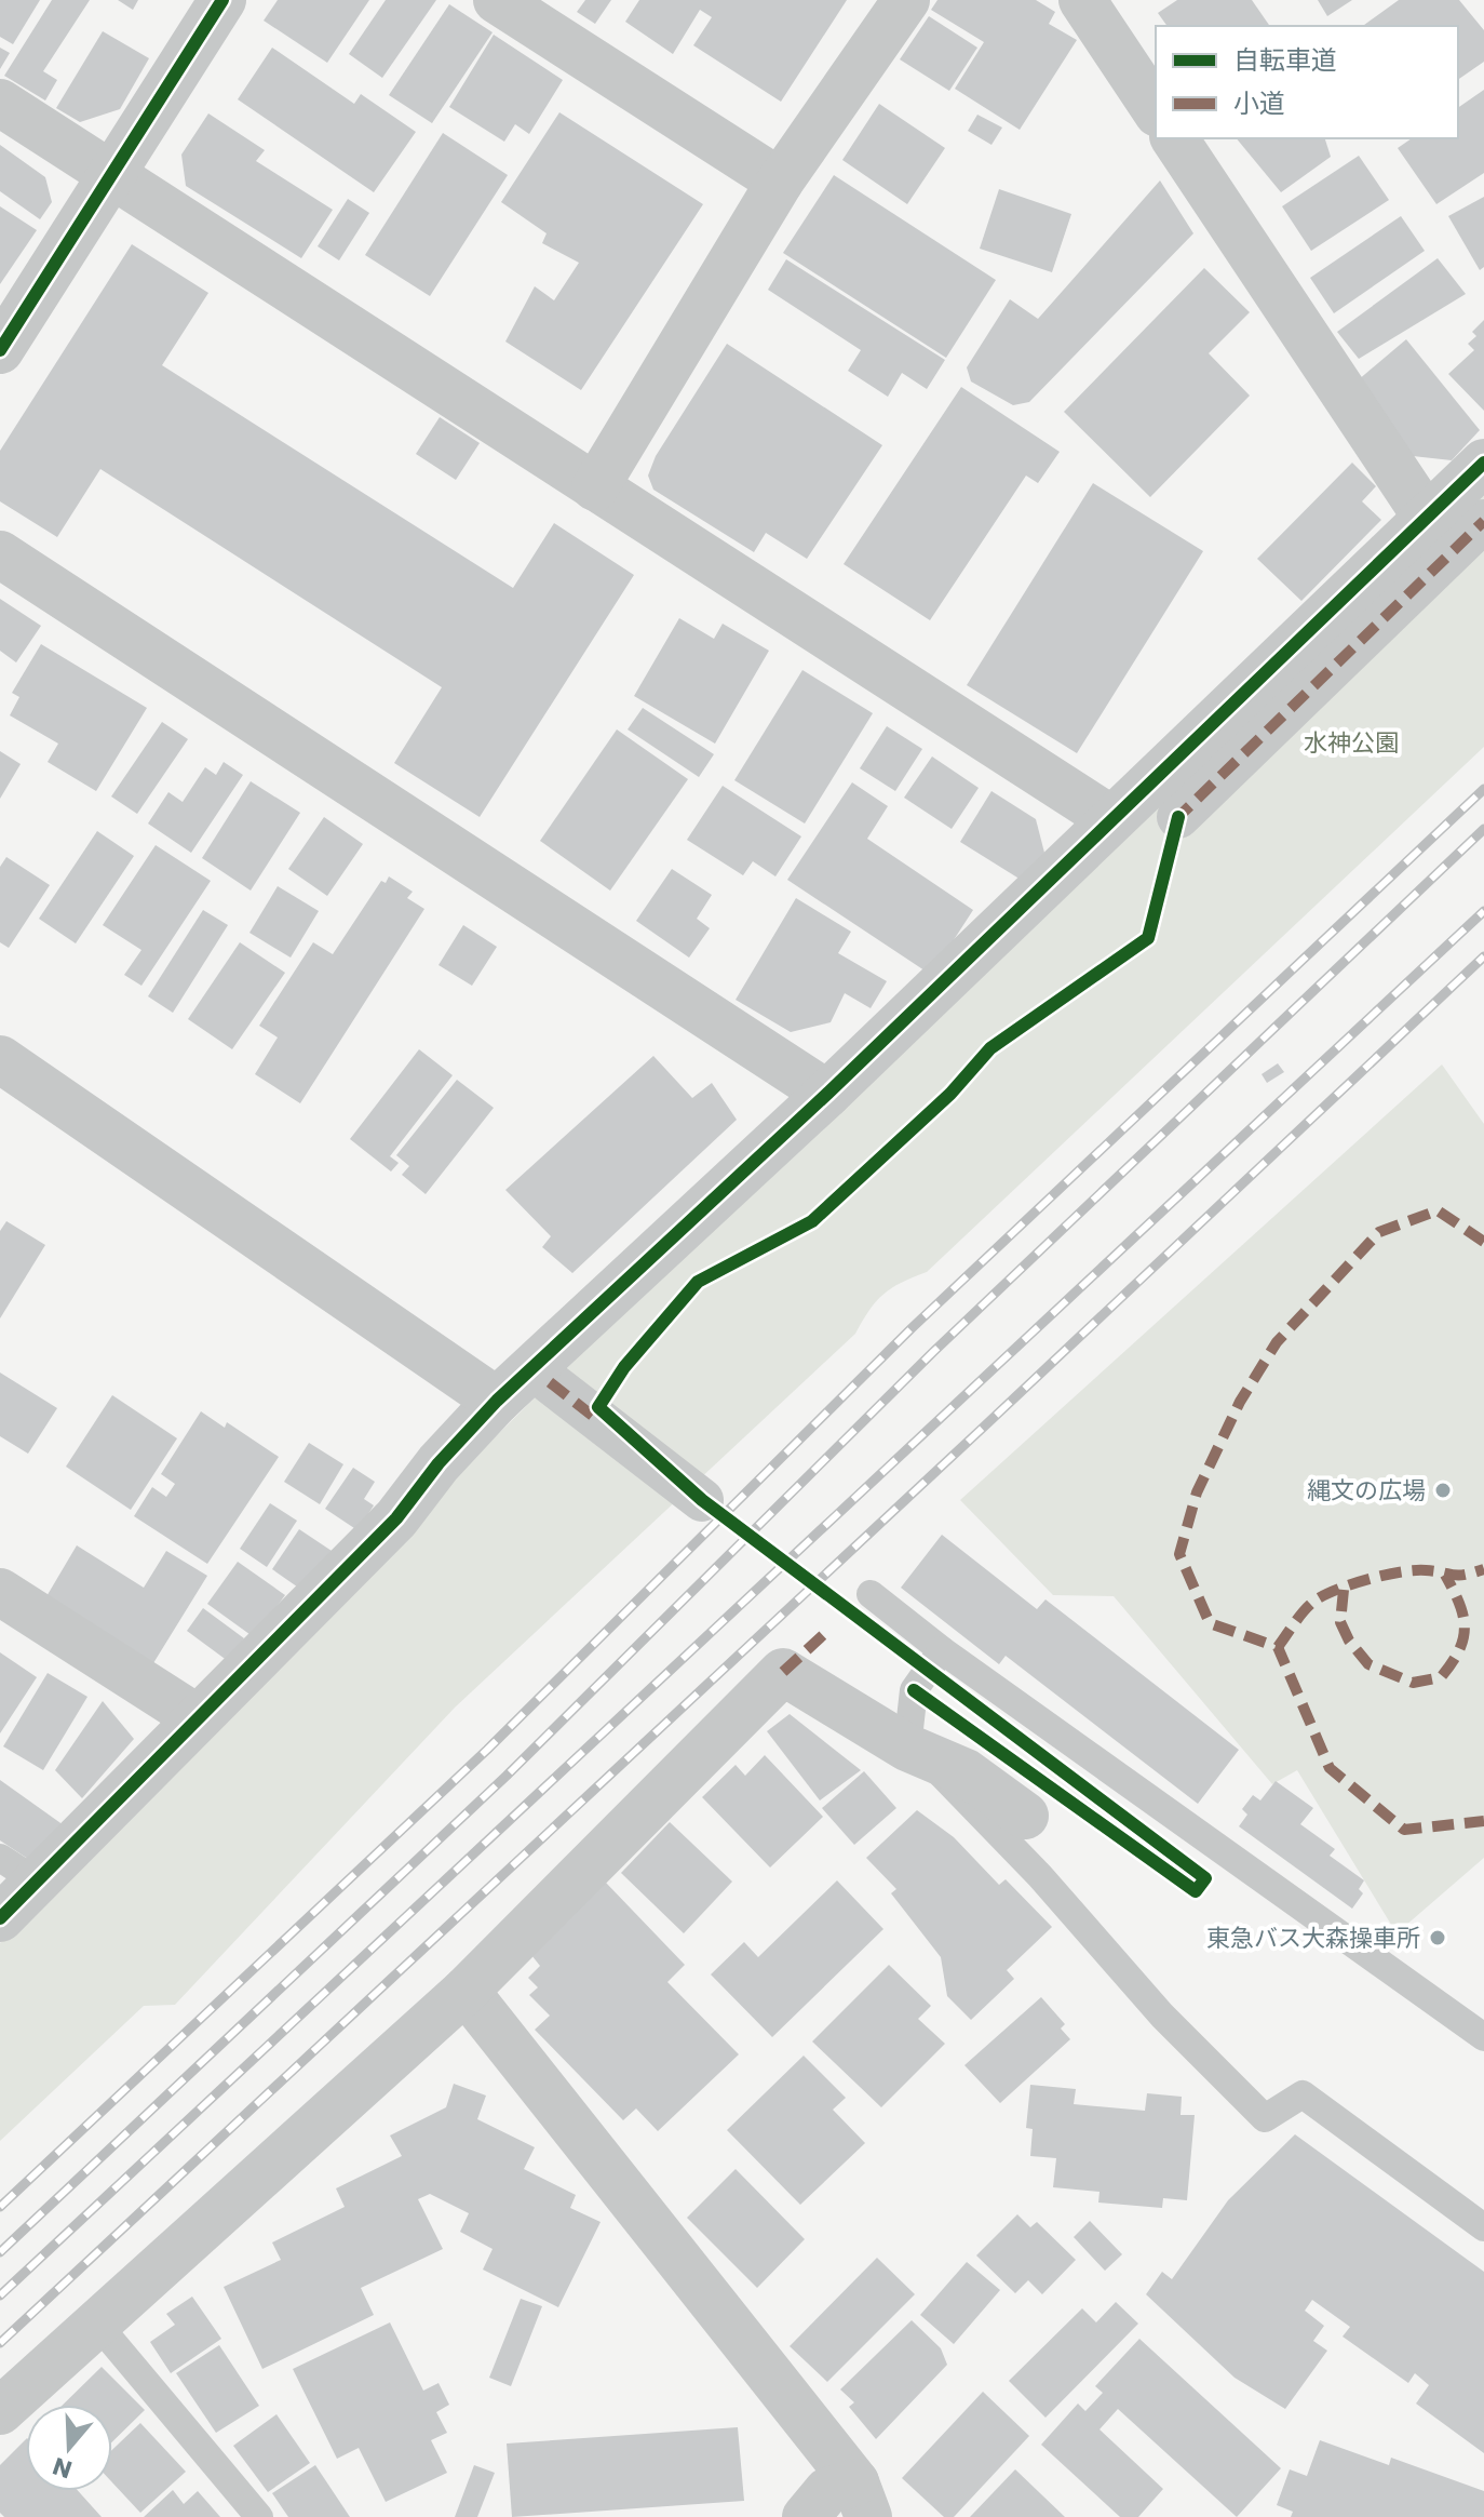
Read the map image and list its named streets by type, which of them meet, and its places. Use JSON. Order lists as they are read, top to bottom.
{
  "parks": ["水神公園"],
  "places": ["縄文の広場", "東急バス大森操車所"],
  "legend": ["自転車道", "小道"],
  "north": "bottom"
}
